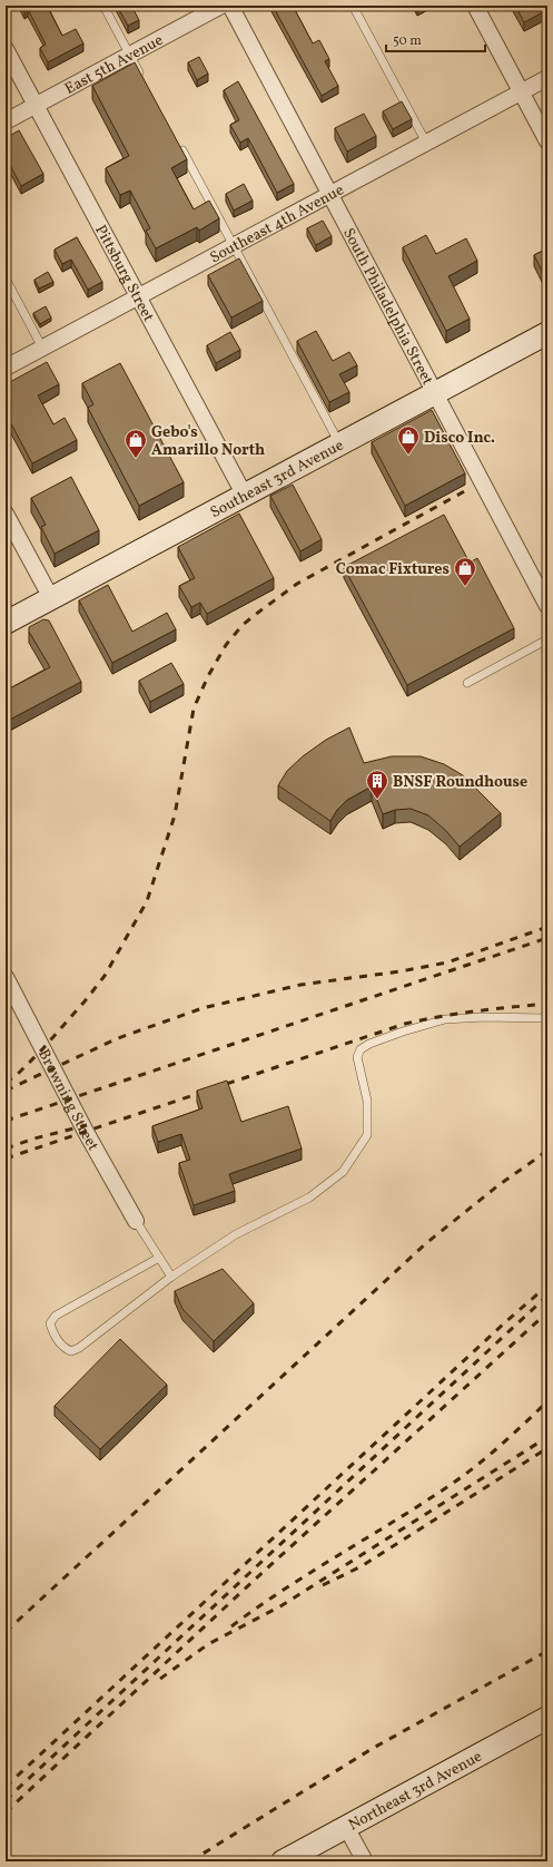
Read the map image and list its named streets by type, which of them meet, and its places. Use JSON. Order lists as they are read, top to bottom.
{
  "streets": {
    "main road": ["Southeast 3rd Avenue", "Northeast 3rd Avenue"],
    "street": [
      "East 5th Avenue",
      "Southeast 4th Avenue",
      "Pittsburg Street",
      "South Philadelphia Street",
      "Browning Street"
    ]
  },
  "crossings": [
    ["East 5th Avenue", "Pittsburg Street"],
    ["Southeast 4th Avenue", "Pittsburg Street"],
    ["Southeast 4th Avenue", "South Philadelphia Street"],
    ["Pittsburg Street", "Southeast 3rd Avenue"],
    ["South Philadelphia Street", "Southeast 3rd Avenue"]
  ],
  "places": {
    "shop": ["Disco Inc.", "Gebo's Amarillo North", "Comac Fixtures"],
    "building": ["BNSF Roundhouse"]
  },
  "scale_bar": "50 m"
}
